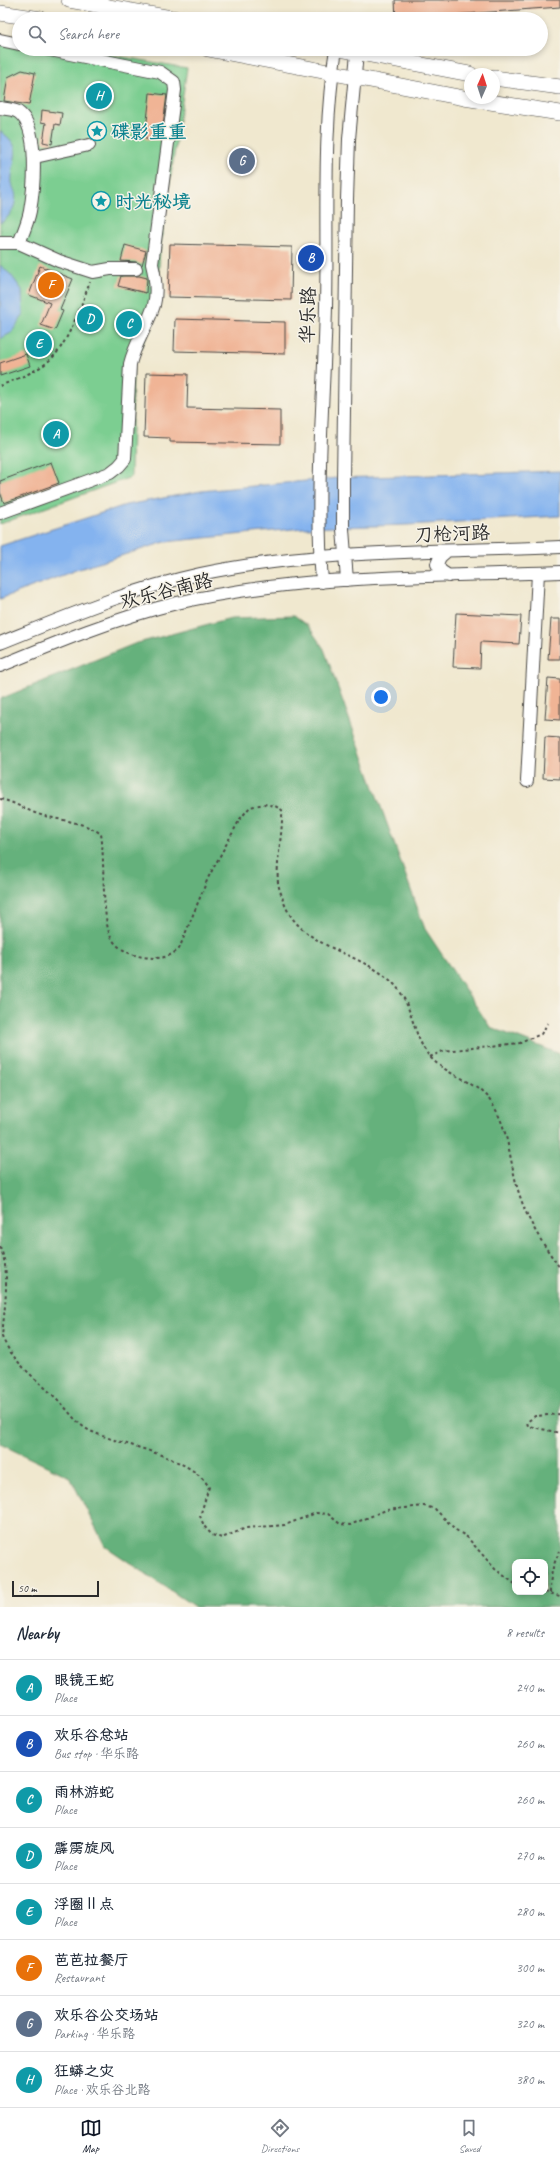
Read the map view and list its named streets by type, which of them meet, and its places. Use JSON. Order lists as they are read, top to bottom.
{
  "streets": {
    "street": ["华乐路", "刀枪河路", "欢乐谷南路"]
  },
  "crossings": [
    ["华乐路", "刀枪河路"],
    ["华乐路", "欢乐谷南路"],
    ["刀枪河路", "欢乐谷南路"]
  ],
  "places": {
    "place": ["碟影重重", "时光秘境"]
  },
  "scale_bar": "50 m",
  "north": "top",
  "page": {
    "search": "Search here",
    "pins": [
      "H",
      "G",
      "B",
      "F",
      "D",
      "C",
      "E",
      "A"
    ],
    "scale": "50 m",
    "heading": ["Nearby", "8 results"],
    "list": [
      {
        "mark": "A",
        "name": "眼镜王蛇",
        "note": "Place",
        "value": "240 m"
      },
      {
        "mark": "B",
        "name": "欢乐谷总站",
        "note": "Bus stop · 华乐路",
        "value": "260 m"
      },
      {
        "mark": "C",
        "name": "雨林游蛇",
        "note": "Place",
        "value": "260 m"
      },
      {
        "mark": "D",
        "name": "霹雳旋风",
        "note": "Place",
        "value": "270 m"
      },
      {
        "mark": "E",
        "name": "浮圈Ⅱ点",
        "note": "Place",
        "value": "280 m"
      },
      {
        "mark": "F",
        "name": "芭芭拉餐厅",
        "note": "Restaurant",
        "value": "300 m"
      },
      {
        "mark": "G",
        "name": "欢乐谷公交场站",
        "note": "Parking · 华乐路",
        "value": "320 m"
      },
      {
        "mark": "H",
        "name": "狂蟒之灾",
        "note": "Place · 欢乐谷北路",
        "value": "380 m"
      }
    ],
    "nav": ["Map", "Directions", "Saved"]
  }
}
